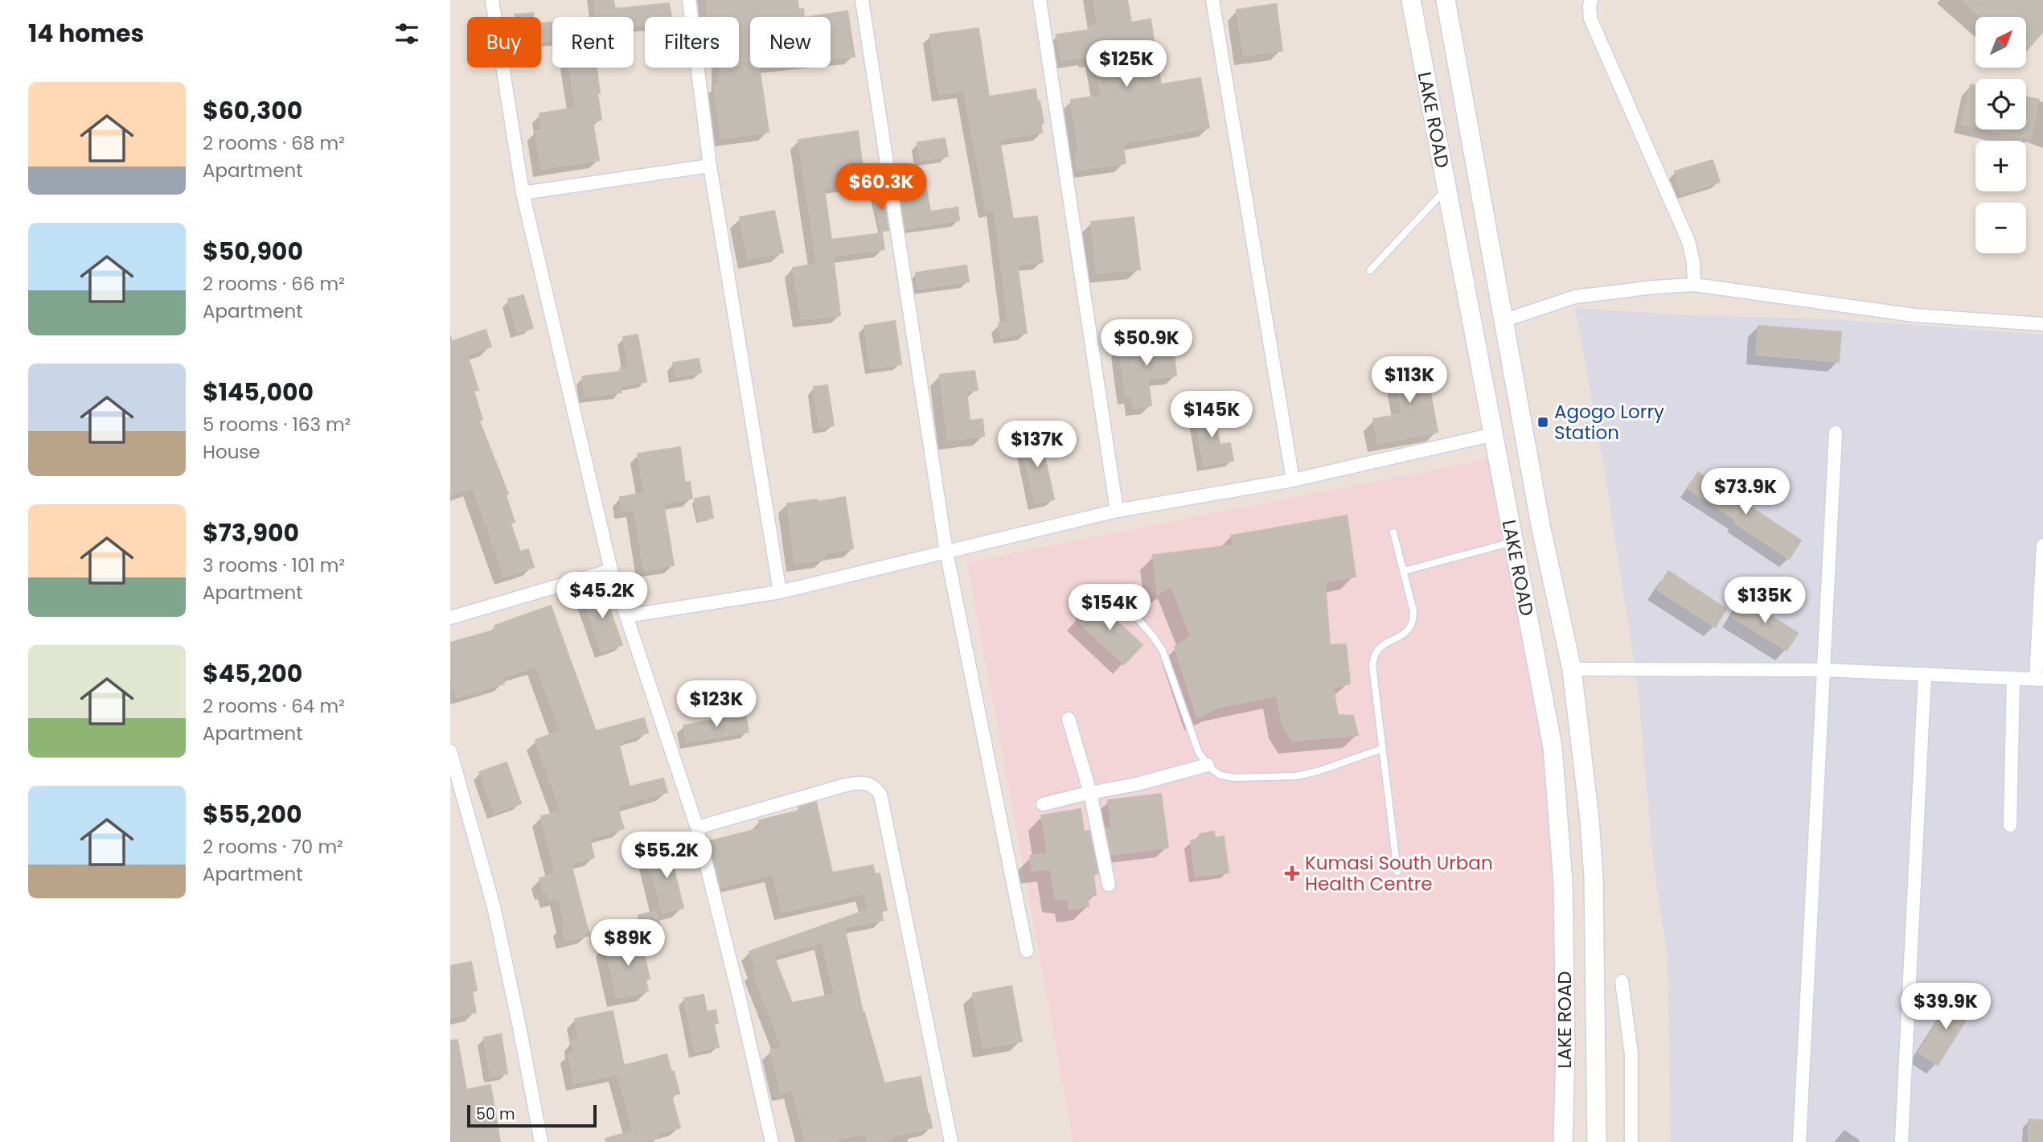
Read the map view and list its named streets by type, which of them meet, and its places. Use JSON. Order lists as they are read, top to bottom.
{
  "streets": {
    "main road": ["LAKE ROAD"]
  },
  "places": {
    "transit": ["Agogo Lorry Station"],
    "health": ["Kumasi South Urban Health Centre"]
  },
  "scale_bar": "50 m",
  "north": "top right",
  "page": {
    "heading": "14 homes",
    "map_buttons": ["+", "−"],
    "chip": [
      "Buy",
      "Rent",
      "Filters",
      "New"
    ],
    "price": [
      "$125K",
      "$60.3K",
      "$50.9K",
      "$113K",
      "$145K",
      "$137K",
      "$73.9K",
      "$45.2K",
      "$135K",
      "$154K",
      "$123K",
      "$55.2K",
      "$89K",
      "$39.9K"
    ],
    "list": [
      {
        "name": "$60,300",
        "note": "2 rooms · 68 m² · Apartment"
      },
      {
        "name": "$50,900",
        "note": "2 rooms · 66 m² · Apartment"
      },
      {
        "name": "$145,000",
        "note": "5 rooms · 163 m² · House"
      },
      {
        "name": "$73,900",
        "note": "3 rooms · 101 m² · Apartment"
      },
      {
        "name": "$45,200",
        "note": "2 rooms · 64 m² · Apartment"
      },
      {
        "name": "$55,200",
        "note": "2 rooms · 70 m² · Apartment"
      }
    ],
    "scale": "50 m"
  }
}
